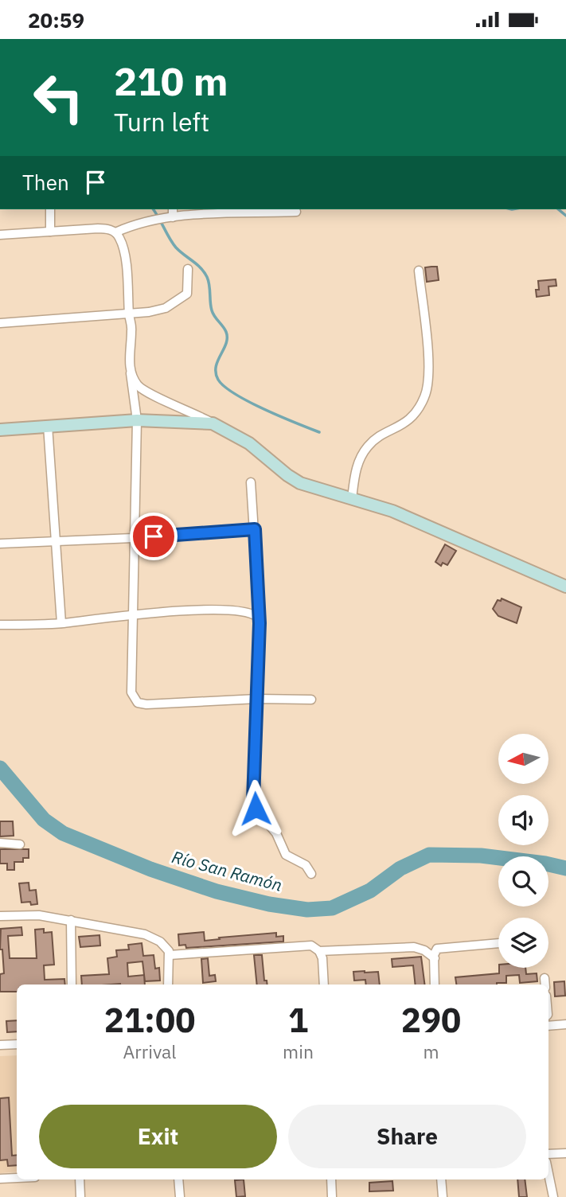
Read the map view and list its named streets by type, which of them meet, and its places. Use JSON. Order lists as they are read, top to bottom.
{
  "water": ["Río San Ramón"],
  "north": "left",
  "page": {
    "status": "20:59",
    "turn": ["210 m", "Turn left"],
    "then": "Then",
    "eta": [
      "21:00",
      "Arrival",
      "1",
      "min",
      "290",
      "m"
    ],
    "buttons": ["Exit", "Share"]
  }
}
